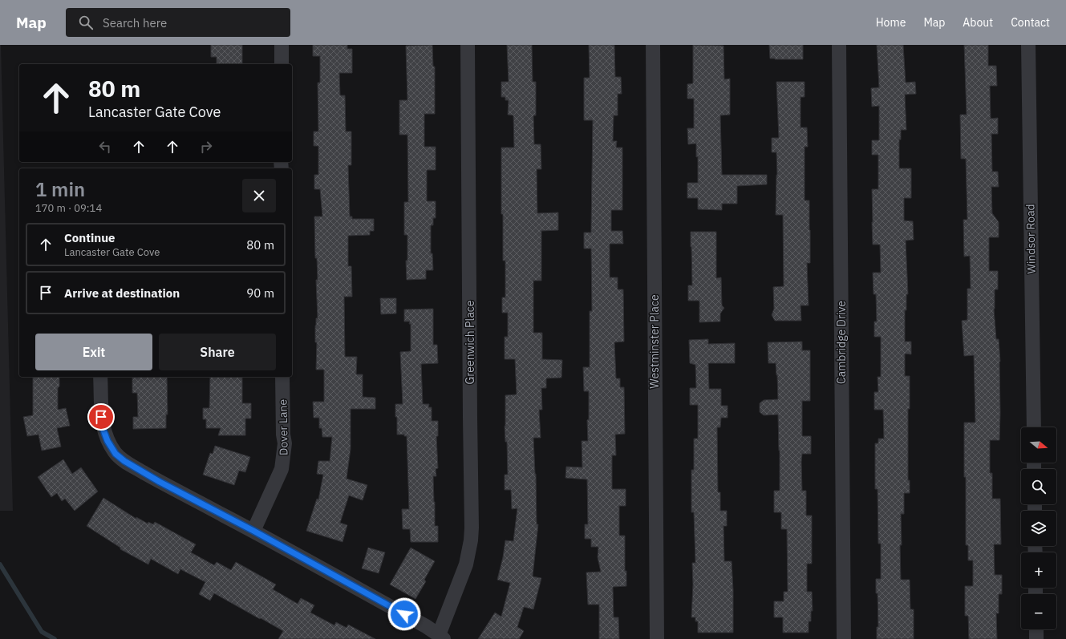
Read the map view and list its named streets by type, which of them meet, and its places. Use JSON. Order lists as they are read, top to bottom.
{
  "streets": {
    "street": [
      "Windsor Road",
      "Westminster Place",
      "Greenwich Place",
      "Cambridge Drive",
      "Dover Lane"
    ]
  },
  "north": "right",
  "page": {
    "header": "Map",
    "search": "Search here",
    "nav": [
      "Home",
      "Map",
      "About",
      "Contact"
    ],
    "turn": ["80 m", "Lancaster Gate Cove"],
    "heading": ["1 min", "170 m · 09:14"],
    "list": [
      {
        "name": "Continue",
        "note": "Lancaster Gate Cove",
        "value": "80 m"
      },
      {
        "name": "Arrive at destination",
        "value": "90 m"
      }
    ],
    "buttons": ["Exit", "Share"],
    "map_buttons": ["+", "−"]
  }
}
